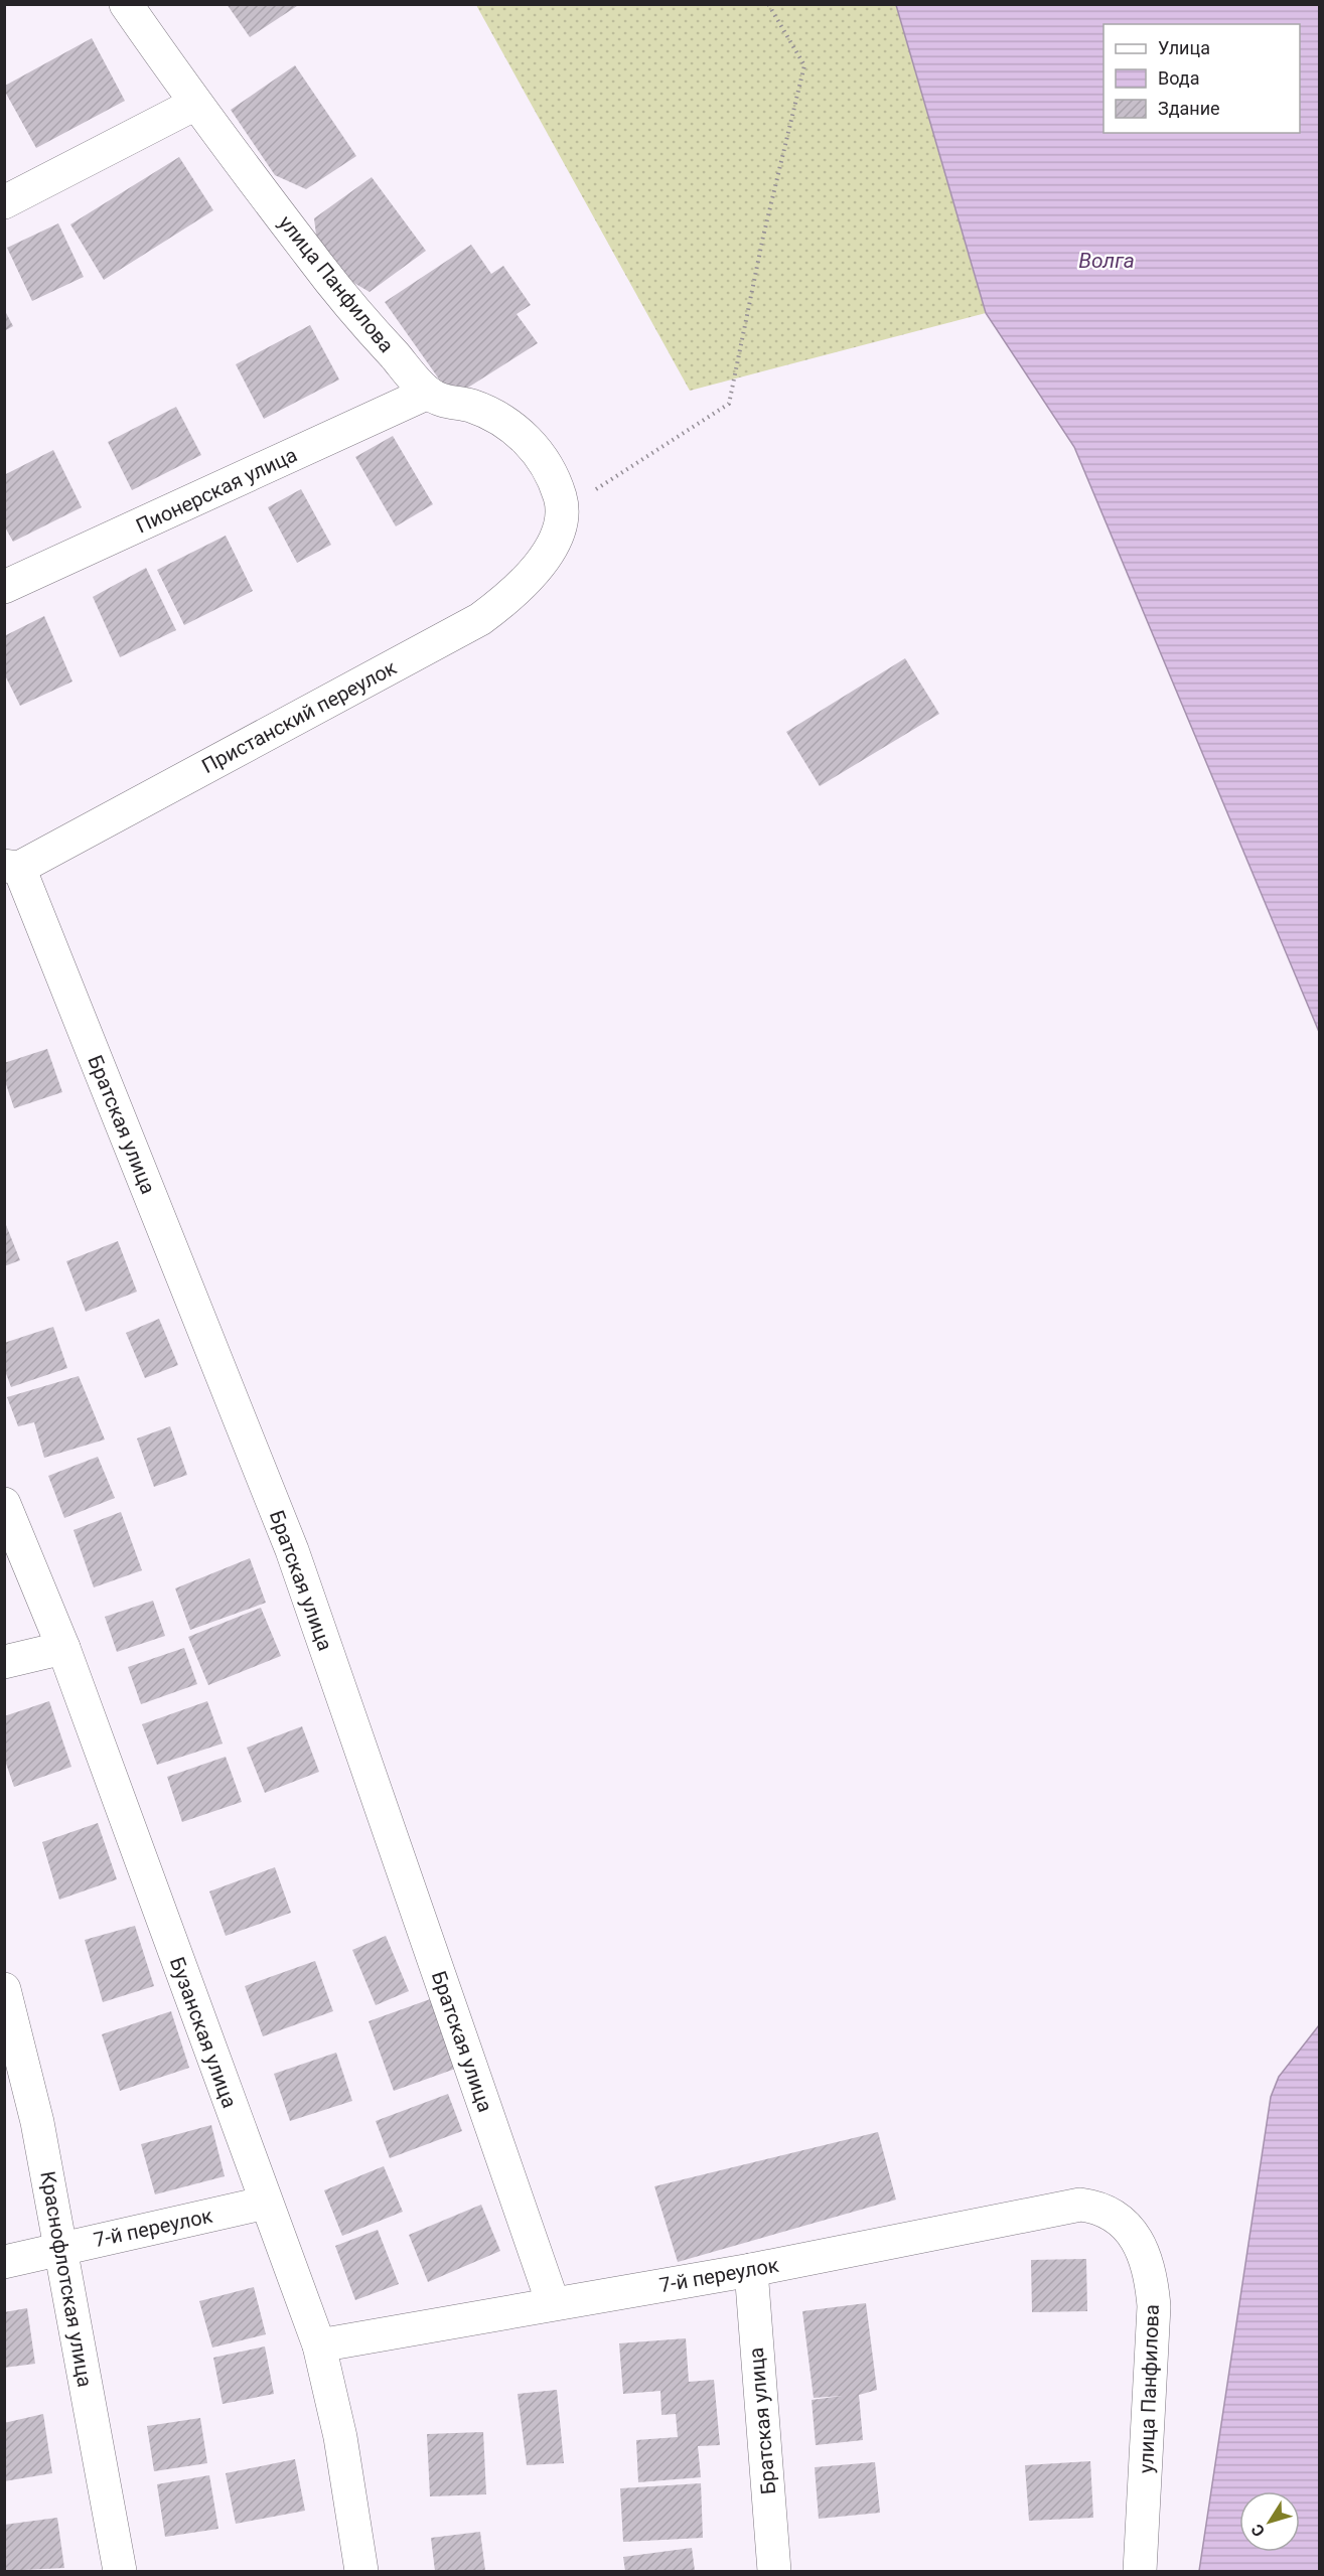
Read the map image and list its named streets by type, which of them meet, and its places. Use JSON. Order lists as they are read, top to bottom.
{
  "streets": {
    "street": [
      "улица Панфилова",
      "Пионерская улица",
      "Пристанский переулок",
      "Братская улица",
      "Бузанская улица",
      "7-й переулок",
      "Краснофлотская улица"
    ]
  },
  "crossings": [
    ["улица Панфилова", "Пионерская улица"],
    ["улица Панфилова", "Пристанский переулок"],
    ["улица Панфилова", "7-й переулок"],
    ["Пристанский переулок", "Братская улица"],
    ["Братская улица", "7-й переулок"],
    ["Бузанская улица", "7-й переулок"],
    ["7-й переулок", "Краснофлотская улица"]
  ],
  "water": ["Волга"],
  "legend": ["Улица", "Вода", "Здание"],
  "north": "bottom left"
}
